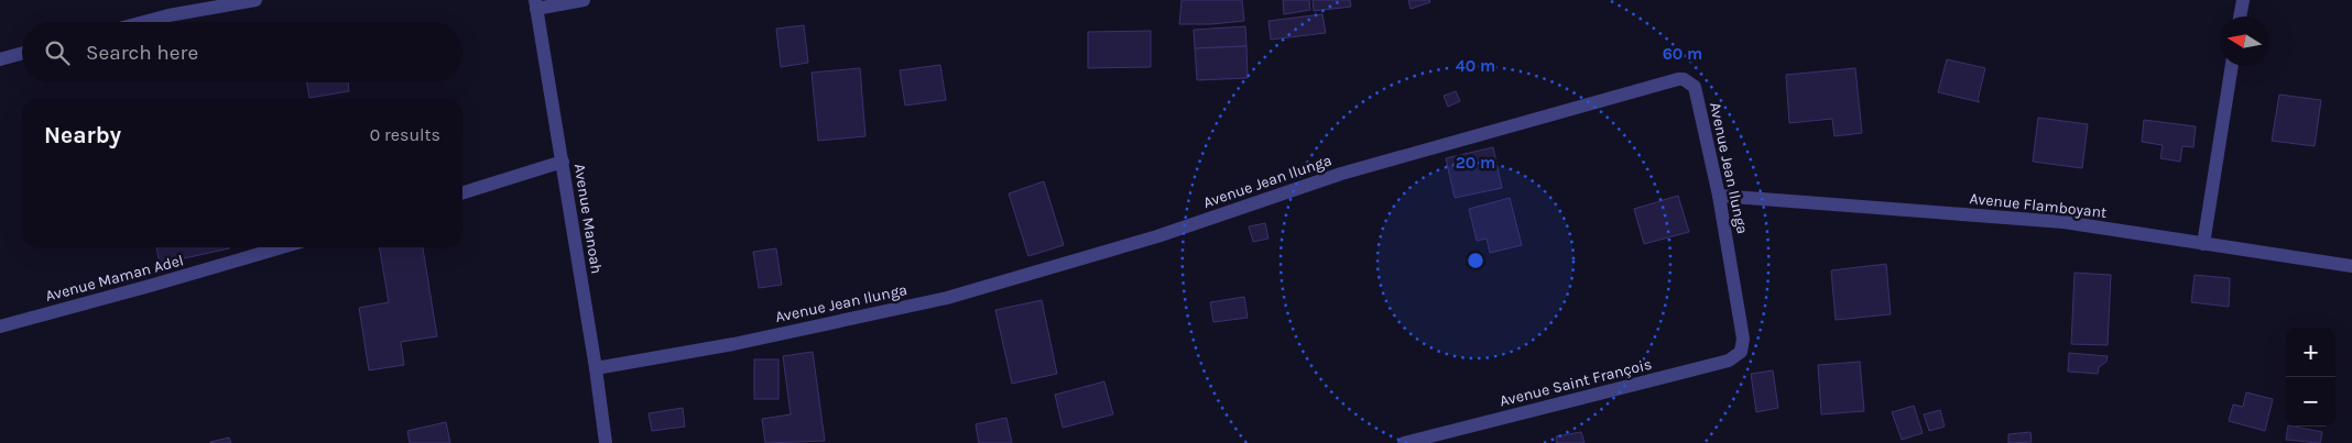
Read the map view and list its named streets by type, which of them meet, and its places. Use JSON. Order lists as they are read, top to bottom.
{
  "streets": {
    "street": [
      "Avenue Jean Ilunga",
      "Avenue Flamboyant",
      "Avenue Manoah",
      "Avenue Maman Adel",
      "Avenue Saint François"
    ]
  },
  "crossings": [
    ["Avenue Jean Ilunga", "Avenue Flamboyant"],
    ["Avenue Jean Ilunga", "Avenue Manoah"],
    ["Avenue Jean Ilunga", "Avenue Saint François"]
  ],
  "north": "left",
  "page": {
    "search": "Search here",
    "heading": ["Nearby", "0 results"],
    "map_buttons": ["+", "−"]
  },
  "rings": ["60 m", "40 m", "20 m"]
}
